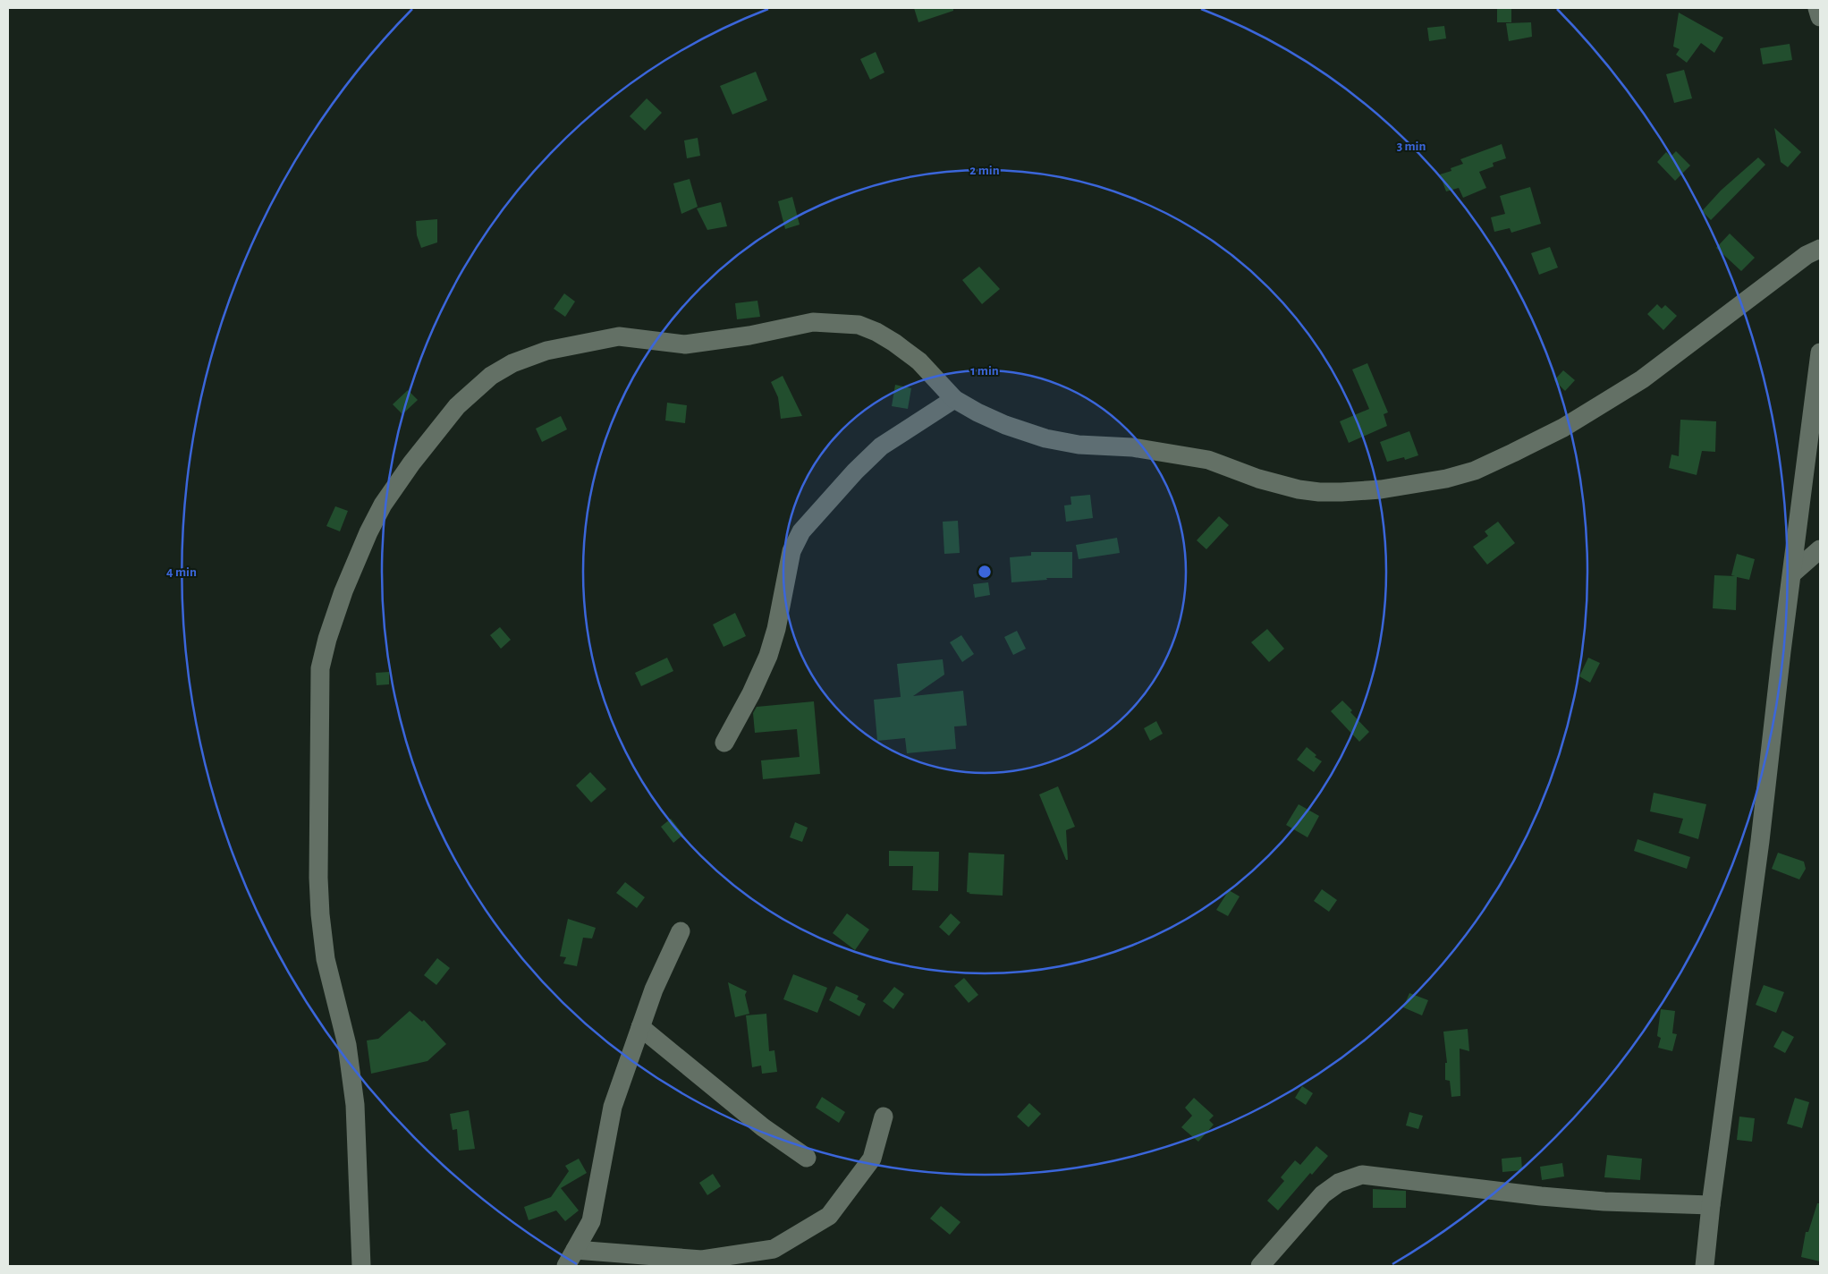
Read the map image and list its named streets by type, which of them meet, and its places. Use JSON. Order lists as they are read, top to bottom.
{
  "rings": [
    "3 min",
    "2 min",
    "1 min",
    "4 min"
  ]
}
